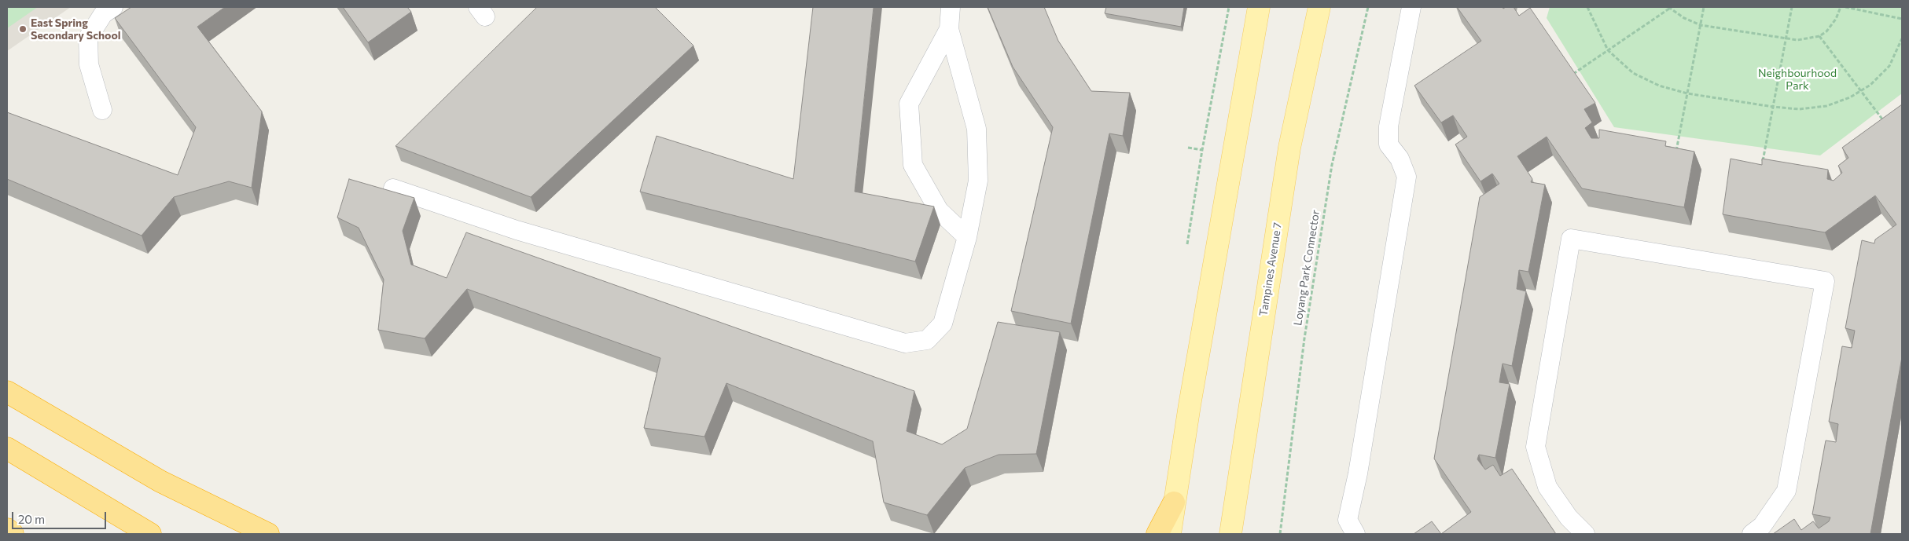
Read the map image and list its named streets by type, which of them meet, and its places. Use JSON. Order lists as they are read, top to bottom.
{
  "streets": {
    "main road": ["Tampines Avenue 7"],
    "path": ["Loyang Park Connector"]
  },
  "parks": ["Neighbourhood Park"],
  "places": ["East Spring Secondary School"],
  "scale_bar": "20 m"
}
